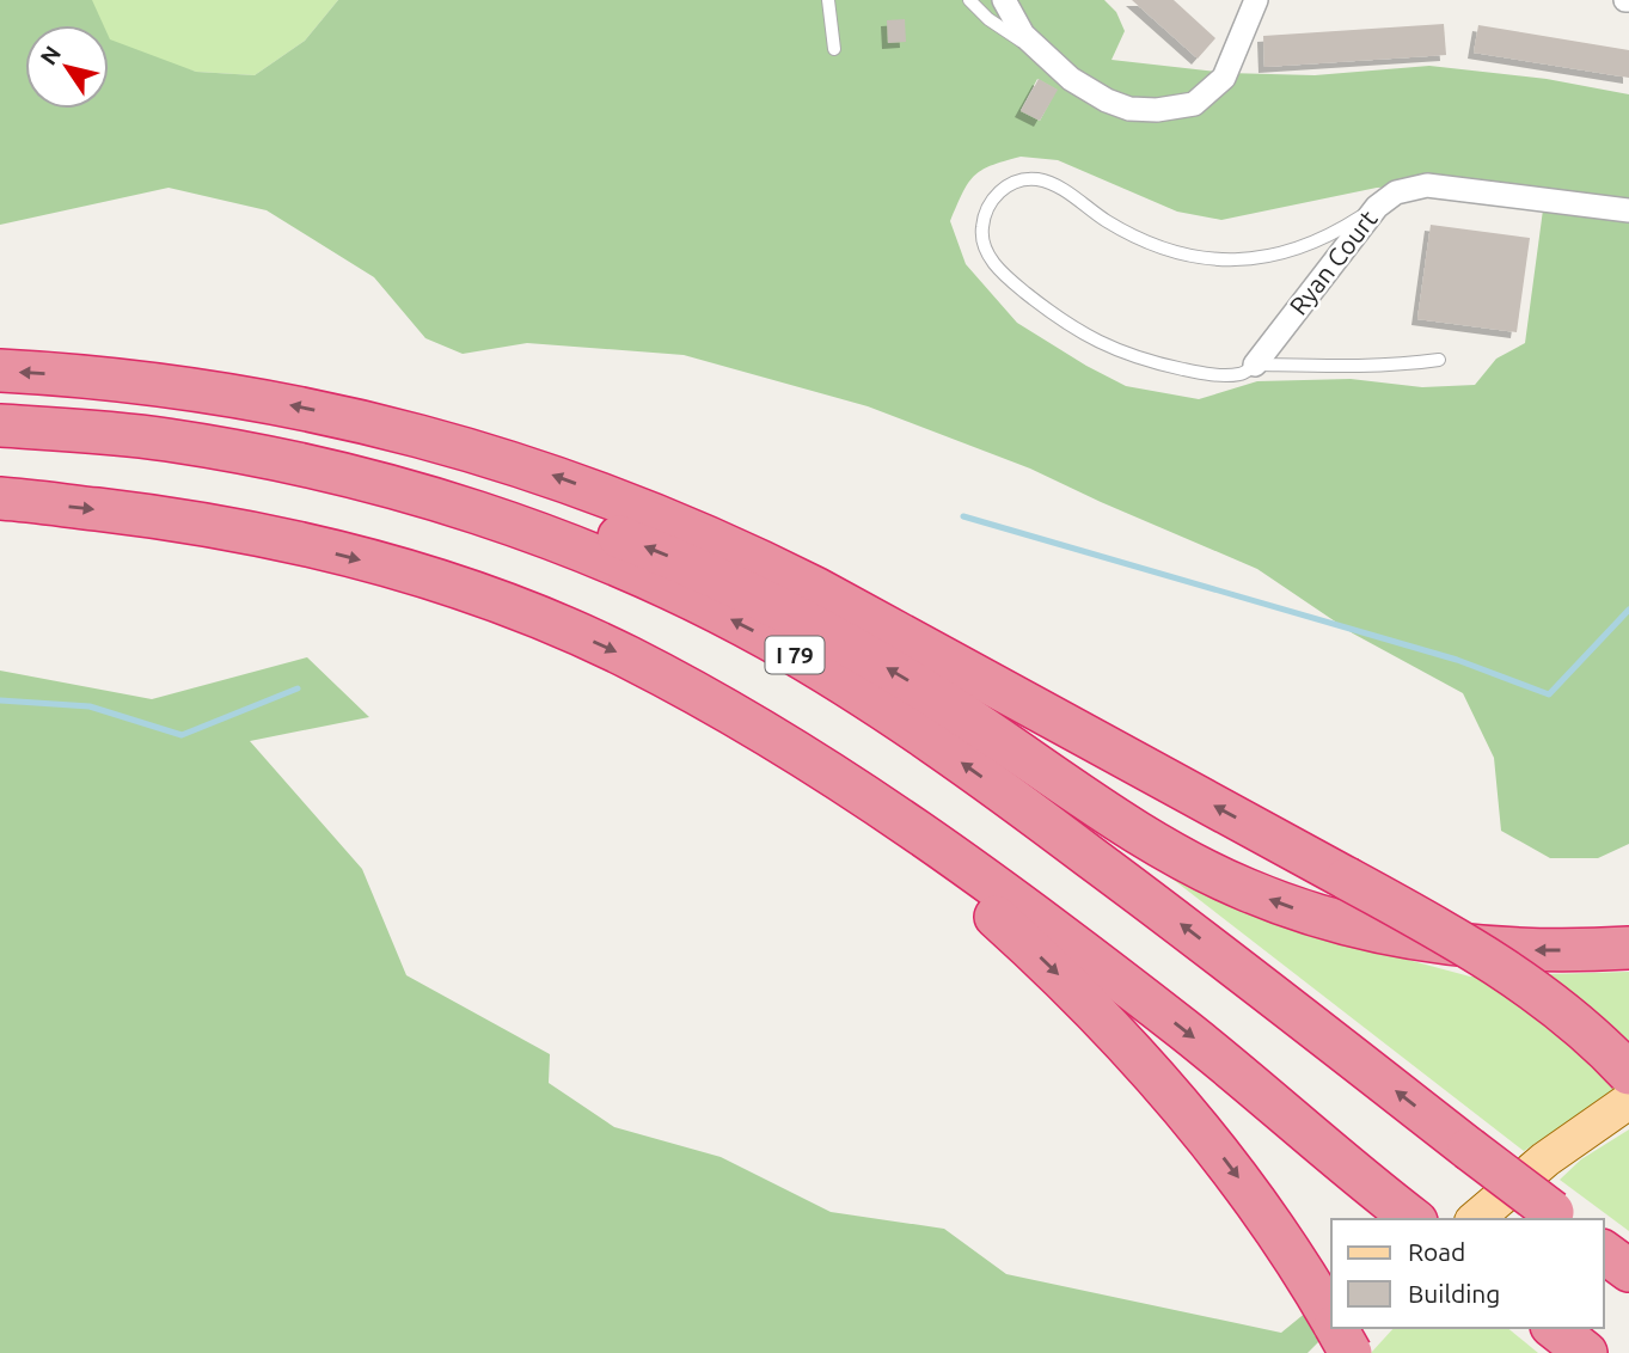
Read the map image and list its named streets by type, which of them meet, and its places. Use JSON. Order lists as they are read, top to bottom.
{
  "streets": {
    "highway": ["I 79"],
    "street": ["Ryan Court"]
  },
  "legend": ["Road", "Building"],
  "north": "top left"
}
